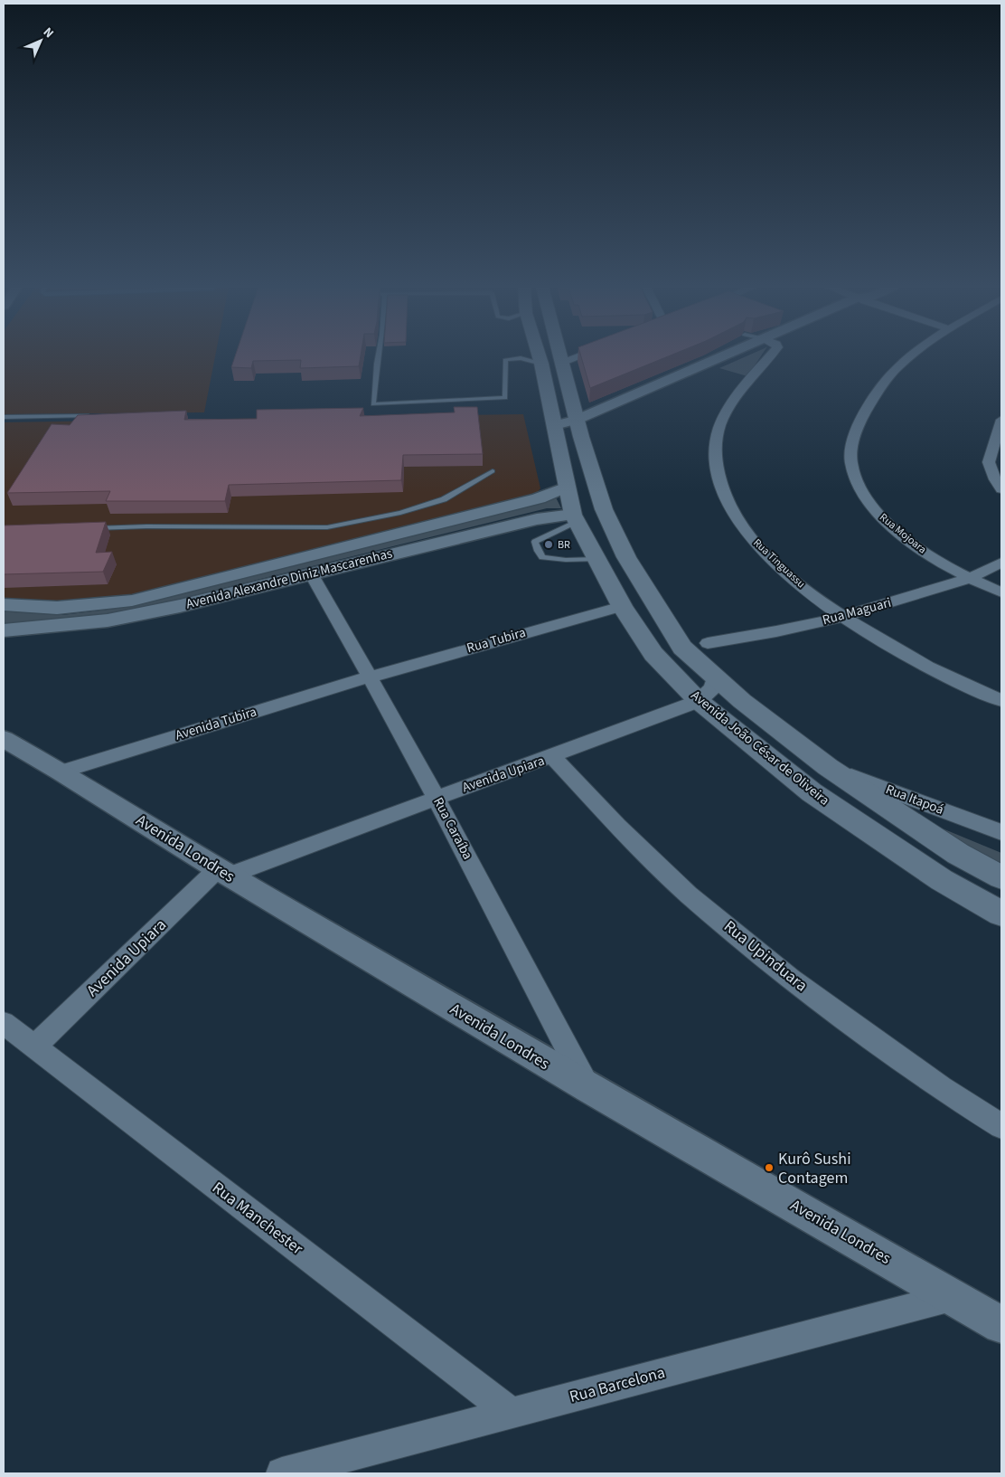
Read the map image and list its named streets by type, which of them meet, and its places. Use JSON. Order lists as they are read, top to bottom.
{
  "streets": {
    "main road": ["Avenida João César de Oliveira"],
    "street": [
      "Rua Mojoara",
      "Rua Tinguassu",
      "Avenida Alexandre Diniz Mascarenhas",
      "Rua Maguari",
      "Rua Tubira",
      "Avenida Tubira",
      "Avenida Upiara",
      "Rua Itapoá",
      "Rua Caraíba",
      "Avenida Londres",
      "Rua Upinduara",
      "Rua Manchester",
      "Rua Barcelona"
    ]
  },
  "crossings": [
    ["Rua Mojoara", "Rua Maguari"],
    ["Rua Tinguassu", "Rua Maguari"],
    ["Avenida Alexandre Diniz Mascarenhas", "Avenida João César de Oliveira"],
    ["Avenida Alexandre Diniz Mascarenhas", "Rua Caraíba"],
    ["Rua Tubira", "Avenida Tubira"],
    ["Rua Tubira", "Avenida João César de Oliveira"],
    ["Rua Tubira", "Rua Caraíba"],
    ["Avenida Tubira", "Rua Caraíba"],
    ["Avenida Tubira", "Avenida Londres"],
    ["Avenida João César de Oliveira", "Avenida Upiara"],
    ["Avenida João César de Oliveira", "Rua Itapoá"],
    ["Avenida Upiara", "Rua Caraíba"],
    ["Avenida Upiara", "Avenida Londres"],
    ["Avenida Upiara", "Rua Upinduara"],
    ["Avenida Upiara", "Rua Manchester"],
    ["Rua Caraíba", "Avenida Londres"],
    ["Avenida Londres", "Rua Barcelona"],
    ["Rua Manchester", "Rua Barcelona"]
  ],
  "places": ["BR", "Kurô Sushi Contagem"],
  "north": "top right"
}
